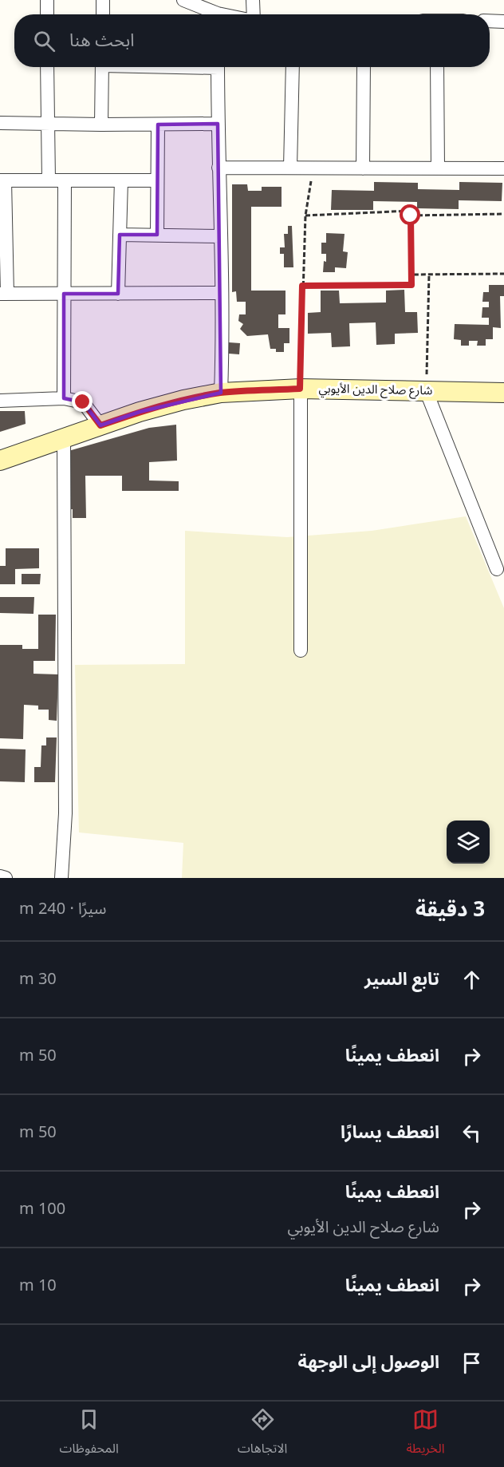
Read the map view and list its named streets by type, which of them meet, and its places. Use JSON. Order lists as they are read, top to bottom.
{
  "streets": {
    "main road": ["شارع صلاح الدين الأيوبي"]
  },
  "page": {
    "search": "ابحث هنا",
    "heading": ["3 دقيقة", "سيرًا · 240 m"],
    "list": [
      ["تابع السير", "30 m"],
      ["انعطف يمينًا", "50 m"],
      ["انعطف يسارًا", "50 m"],
      ["انعطف يمينًا", "شارع صلاح الدين الأيوبي", "100 m"],
      ["انعطف يمينًا", "10 m"],
      "الوصول إلى الوجهة"
    ],
    "nav": ["الخريطة", "الاتجاهات", "المحفوظات"]
  }
}
